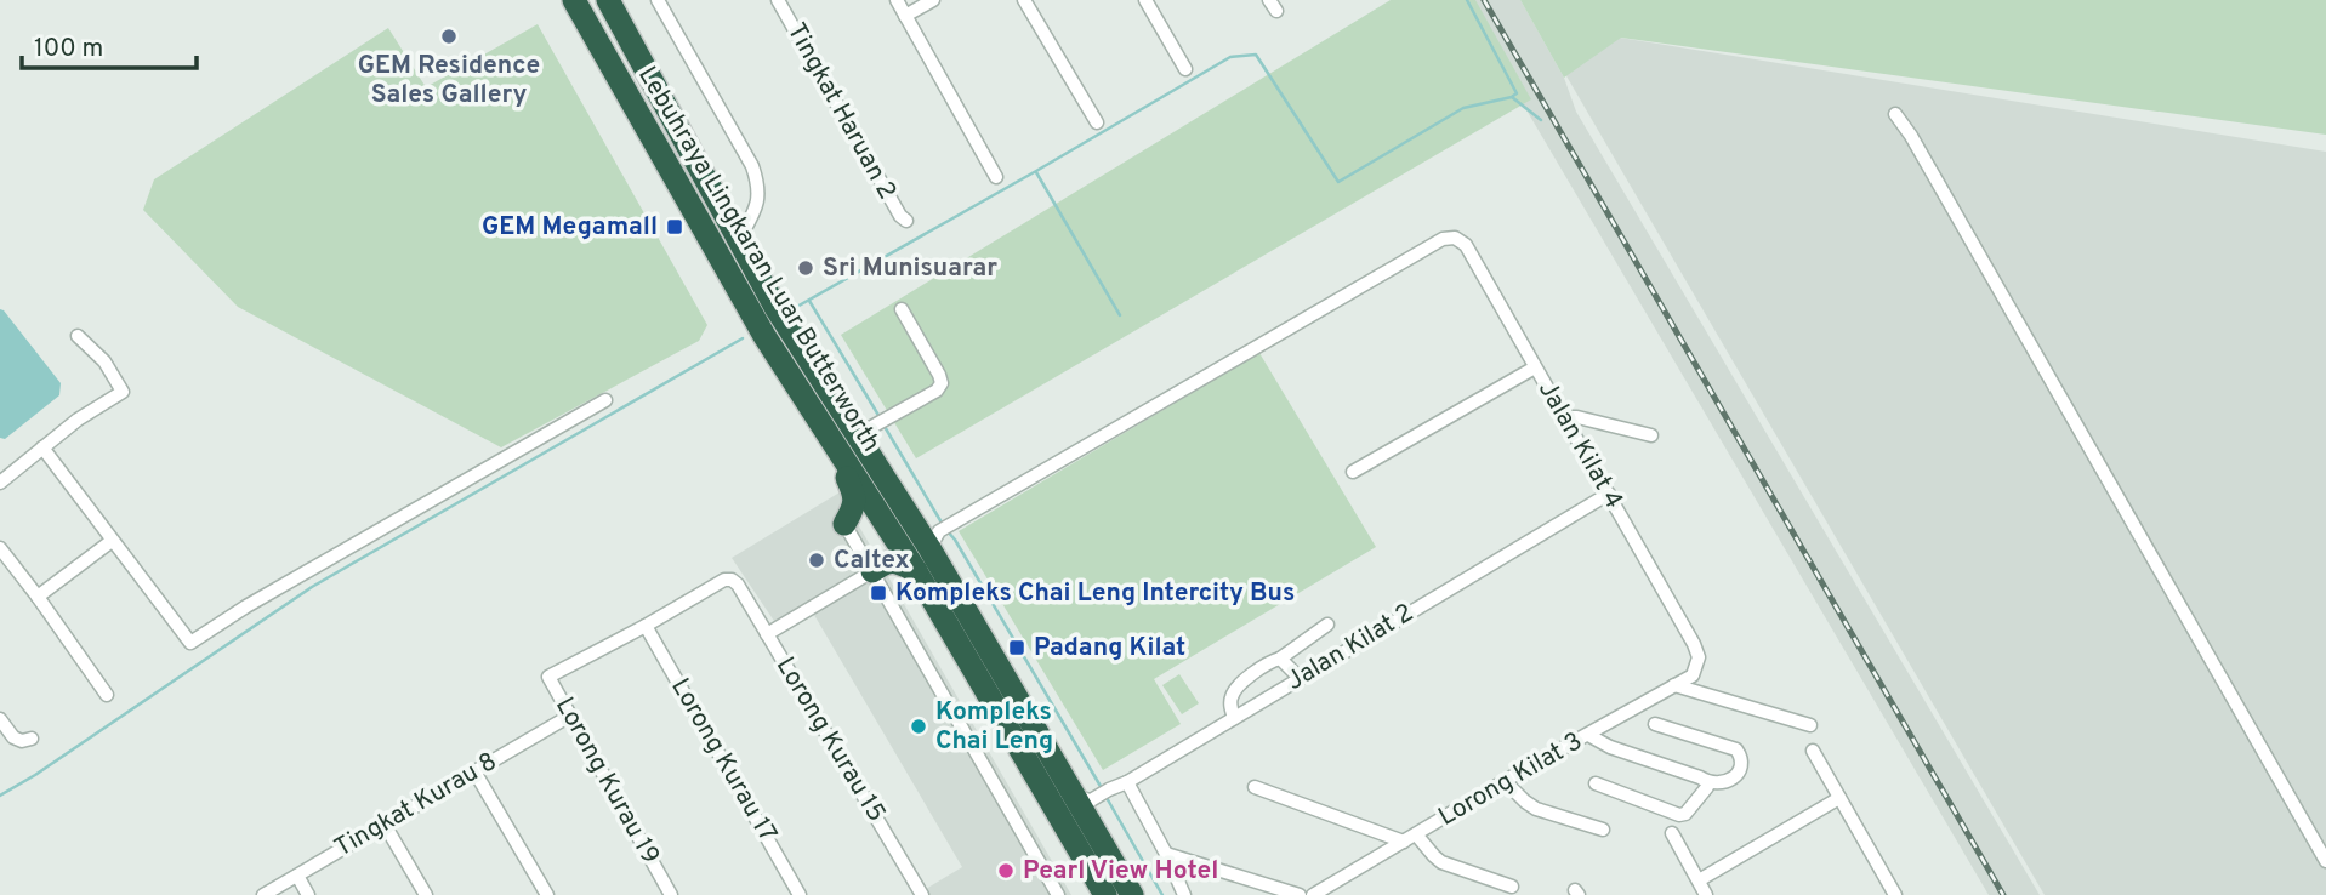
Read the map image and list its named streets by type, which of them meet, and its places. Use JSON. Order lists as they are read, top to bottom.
{
  "streets": {
    "highway": ["Lebuhraya Lingkaran Luar Butterworth"],
    "street": [
      "Tingkat Haruan 2",
      "Jalan Kilat 4",
      "Jalan Kilat 2",
      "Lorong Kurau 15",
      "Lorong Kurau 17",
      "Lorong Kilat 3",
      "Lorong Kurau 19",
      "Tingkat Kurau 8"
    ]
  },
  "crossings": [
    ["Lebuhraya Lingkaran Luar Butterworth", "Jalan Kilat 4"],
    ["Lebuhraya Lingkaran Luar Butterworth", "Jalan Kilat 2"],
    ["Jalan Kilat 4", "Jalan Kilat 2"],
    ["Jalan Kilat 4", "Lorong Kilat 3"],
    ["Lorong Kurau 15", "Lorong Kurau 19"],
    ["Lorong Kurau 17", "Lorong Kurau 19"],
    ["Lorong Kurau 19", "Tingkat Kurau 8"]
  ],
  "places": {
    "other": [
      "GEM Residence Sales Gallery",
      "Sri Munisuarar",
      "Caltex",
      "Kompleks Chai Leng",
      "Pearl View Hotel"
    ],
    "transit": ["GEM Megamall", "Kompleks Chai Leng Intercity Bus", "Padang Kilat"]
  },
  "scale_bar": "100 m"
}
